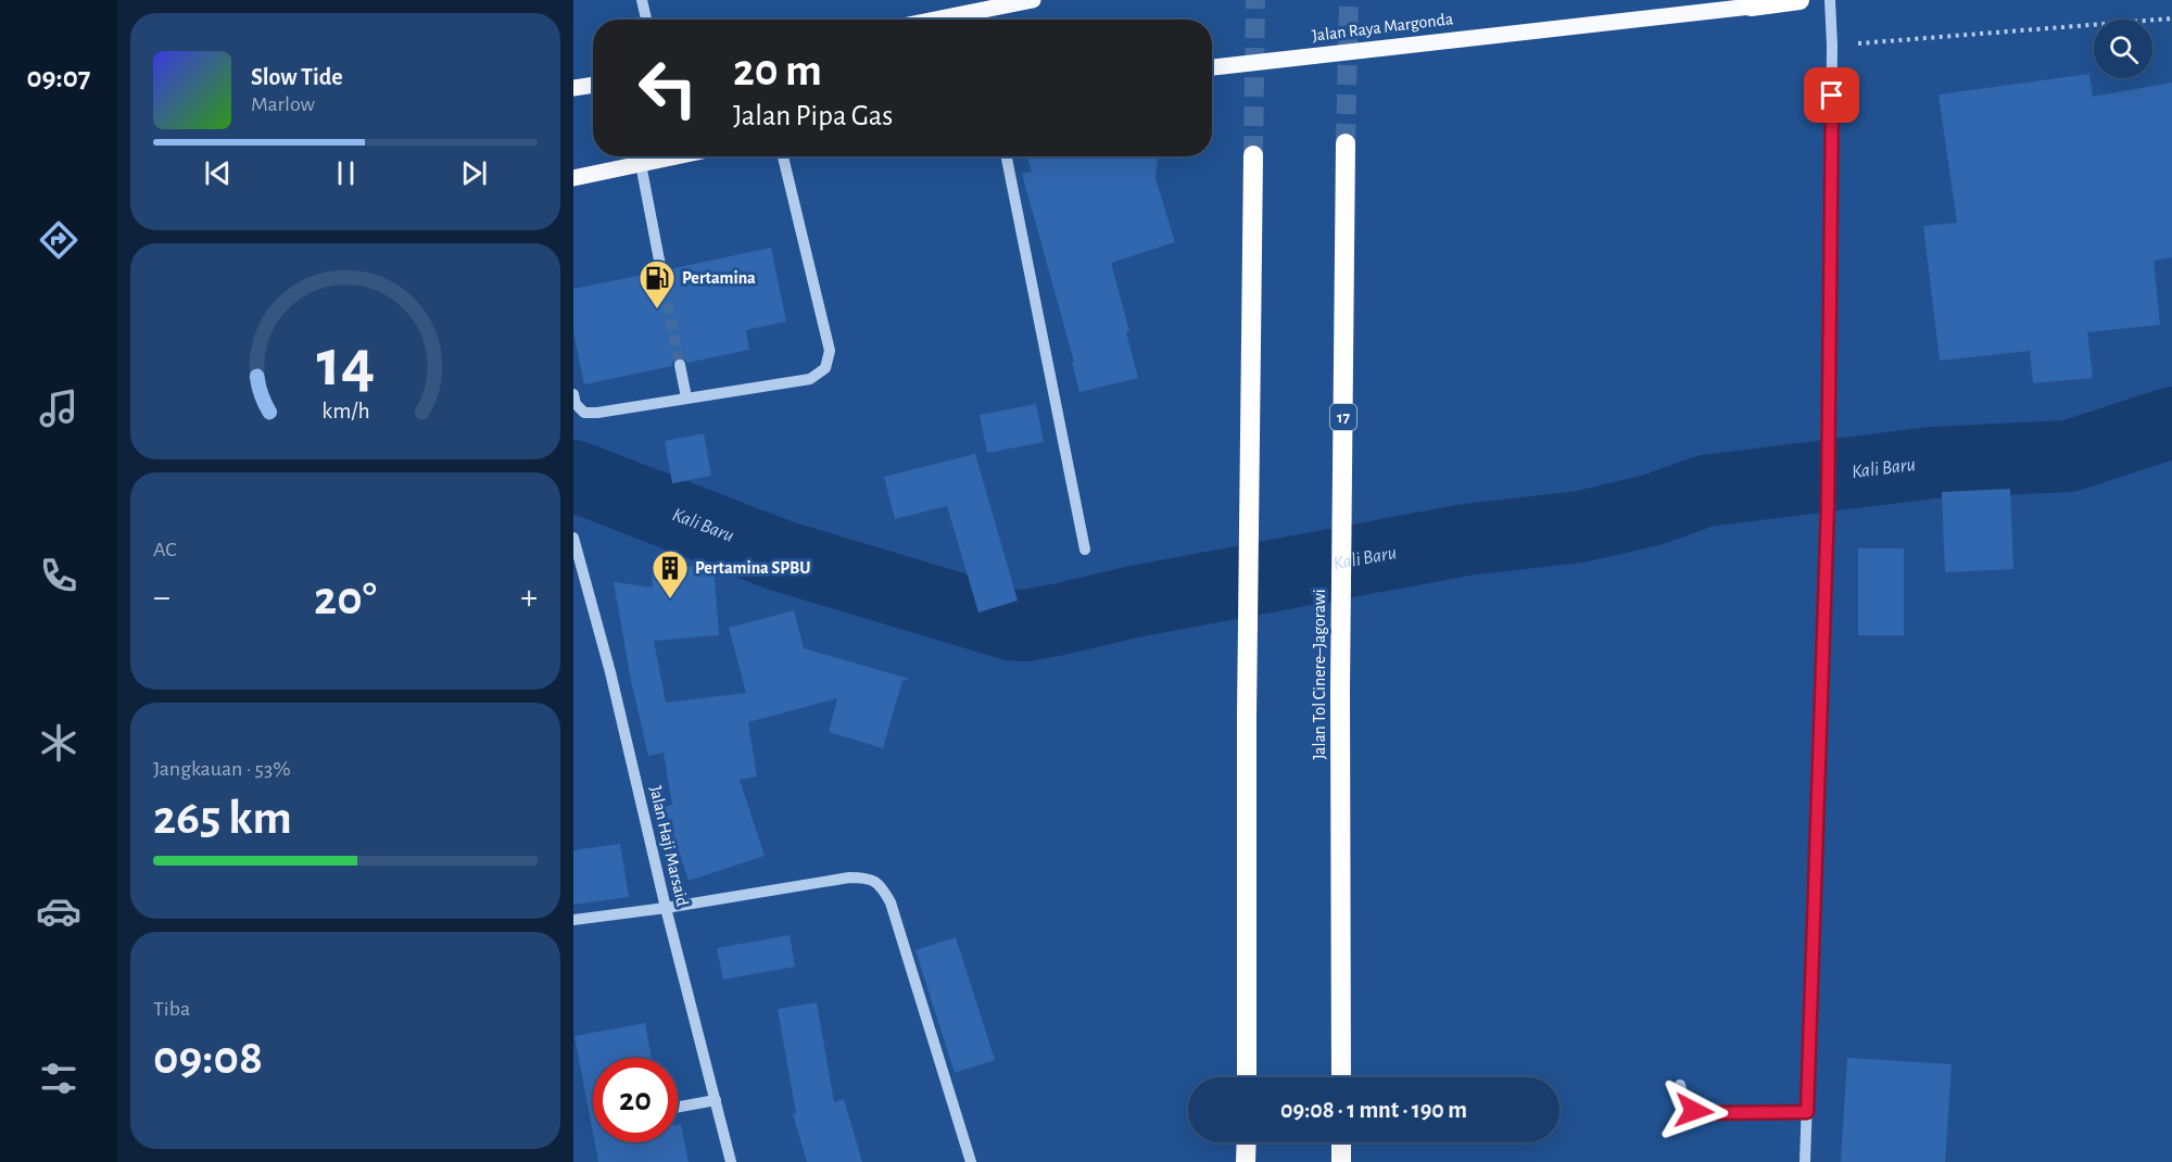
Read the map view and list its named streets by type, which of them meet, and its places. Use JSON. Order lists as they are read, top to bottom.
{
  "streets": {
    "highway": ["Jalan Raya Margonda", "17", "Jalan Tol Cinere–Jagorawi"],
    "street": ["Jalan Haji Marsaid"]
  },
  "water": ["Kali Baru"],
  "places": {
    "fuel station": ["Pertamina"],
    "building": ["Pertamina SPBU"]
  },
  "page": {
    "tabs": "09:07",
    "turn": ["20 m", "Jalan Pipa Gas"],
    "song": ["Slow Tide", "Marlow"],
    "tile": [
      "AC",
      ["Jangkauan · 53%", "265 km"],
      ["Tiba", "09:08"]
    ],
    "heat": ["−", "20°", "+"],
    "limit": "20",
    "trip": "09:08 · 1 mnt · 190 m",
    "gauge": ["14", "km/h"]
  }
}
